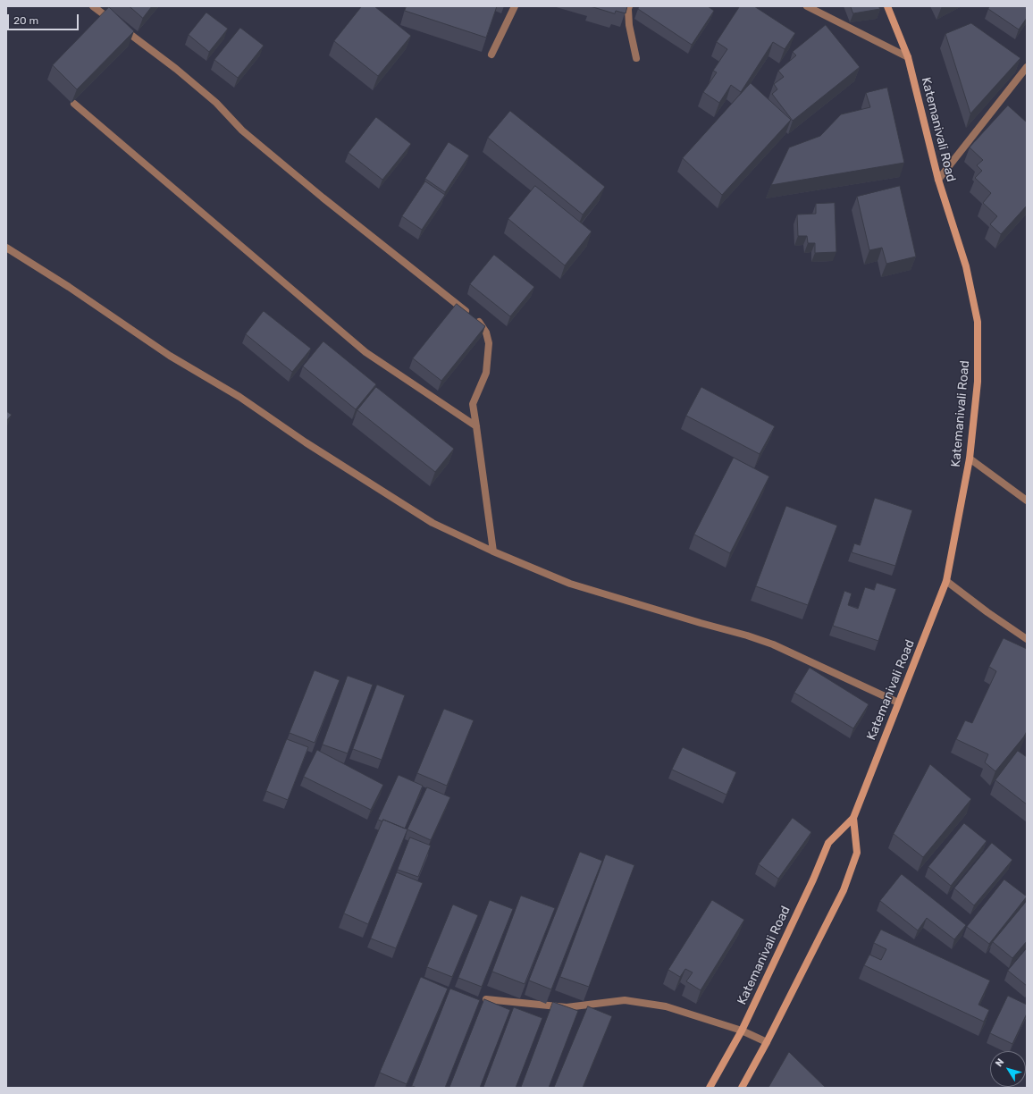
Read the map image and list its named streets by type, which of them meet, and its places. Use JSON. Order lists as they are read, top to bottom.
{
  "streets": {
    "main road": ["Katemanivali Road"]
  },
  "scale_bar": "20 m",
  "north": "top left"
}
